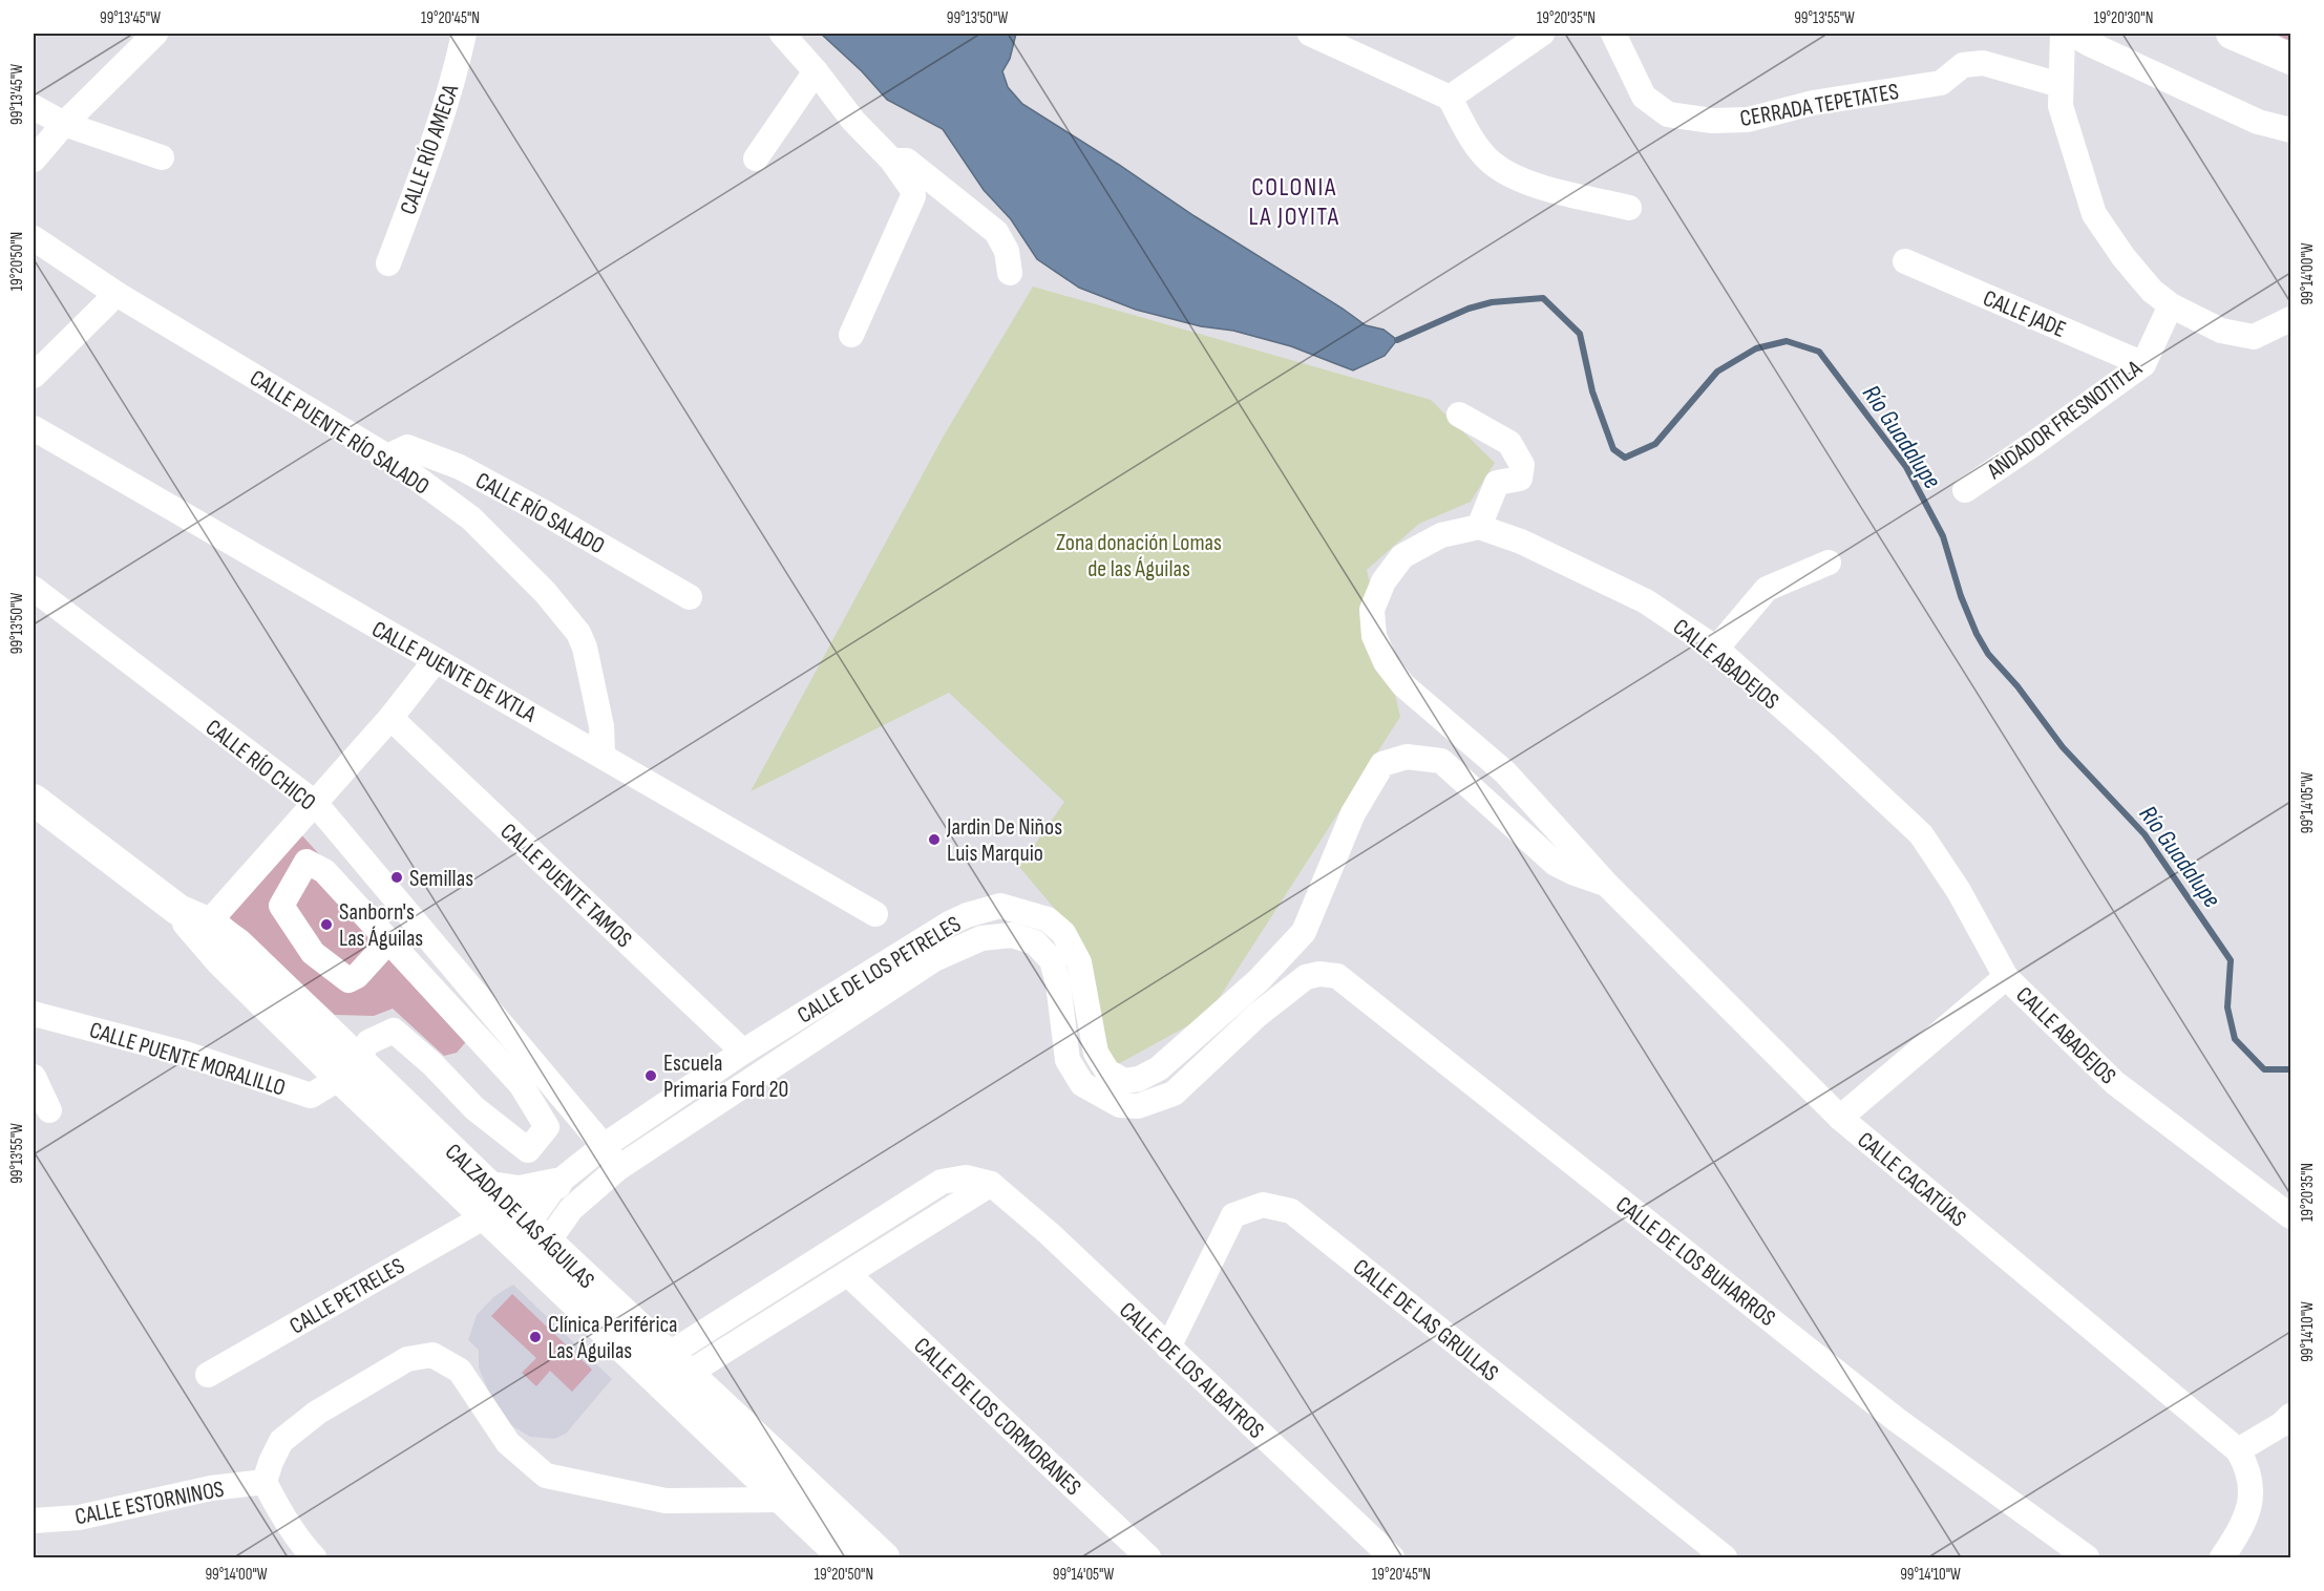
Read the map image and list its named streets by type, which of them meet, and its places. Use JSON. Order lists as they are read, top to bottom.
{
  "streets": {
    "main road": ["CALZADA DE LAS ÁGUILAS"],
    "street": [
      "CERRADA TEPETATES",
      "CALLE RÍO AMECA",
      "CALLE JADE",
      "ANDADOR FRESNOTITLA",
      "CALLE PUENTE RÍO SALADO",
      "CALLE RÍO SALADO",
      "CALLE ABADEJOS",
      "CALLE PUENTE DE IXTLA",
      "CALLE RÍO CHICO",
      "CALLE PUENTE TAMOS",
      "CALLE DE LOS PETRELES",
      "CALLE PUENTE MORALILLO",
      "CALLE CACATÚAS",
      "CALLE DE LOS BUHARROS",
      "CALLE PETRELES",
      "CALLE DE LAS GRULLAS",
      "CALLE DE LOS ALBATROS",
      "CALLE DE LOS CORMORANES",
      "CALLE ESTORNINOS"
    ]
  },
  "crossings": [
    ["CALLE JADE", "ANDADOR FRESNOTITLA"],
    ["CALLE PUENTE RÍO SALADO", "CALLE RÍO SALADO"],
    ["CALLE PUENTE RÍO SALADO", "CALLE PUENTE DE IXTLA"],
    ["CALLE RÍO CHICO", "CALLE DE LOS PETRELES"],
    ["CALLE PUENTE TAMOS", "CALLE DE LOS PETRELES"],
    ["CALLE DE LOS PETRELES", "CALLE CACATÚAS"],
    ["CALLE DE LOS PETRELES", "CALZADA DE LAS ÁGUILAS"],
    ["CALLE DE LOS PETRELES", "CALLE DE LOS BUHARROS"],
    ["CALLE PUENTE MORALILLO", "CALZADA DE LAS ÁGUILAS"],
    ["CALZADA DE LAS ÁGUILAS", "CALLE PETRELES"],
    ["CALLE DE LAS GRULLAS", "CALLE DE LOS ALBATROS"]
  ],
  "districts": ["COLONIA LA JOYITA"],
  "water": ["Río Guadalupe"],
  "parks": ["Zona donación Lomas de las Águilas"],
  "places": [
    "Jardin De Niños Luis Marquio",
    "Semillas",
    "Sanborn's Las Águilas",
    "Escuela Primaria Ford 20",
    "Clínica Periférica Las Águilas"
  ],
  "coordinates": [
    "99°13'45\"W",
    "19°20'45\"N",
    "99°13'50\"W",
    "19°20'35\"N",
    "99°13'55\"W",
    "19°20'30\"N",
    "19°20'50\"N",
    "99°14'00\"W",
    "99°14'05\"W",
    "99°14'10\"W"
  ]
}
